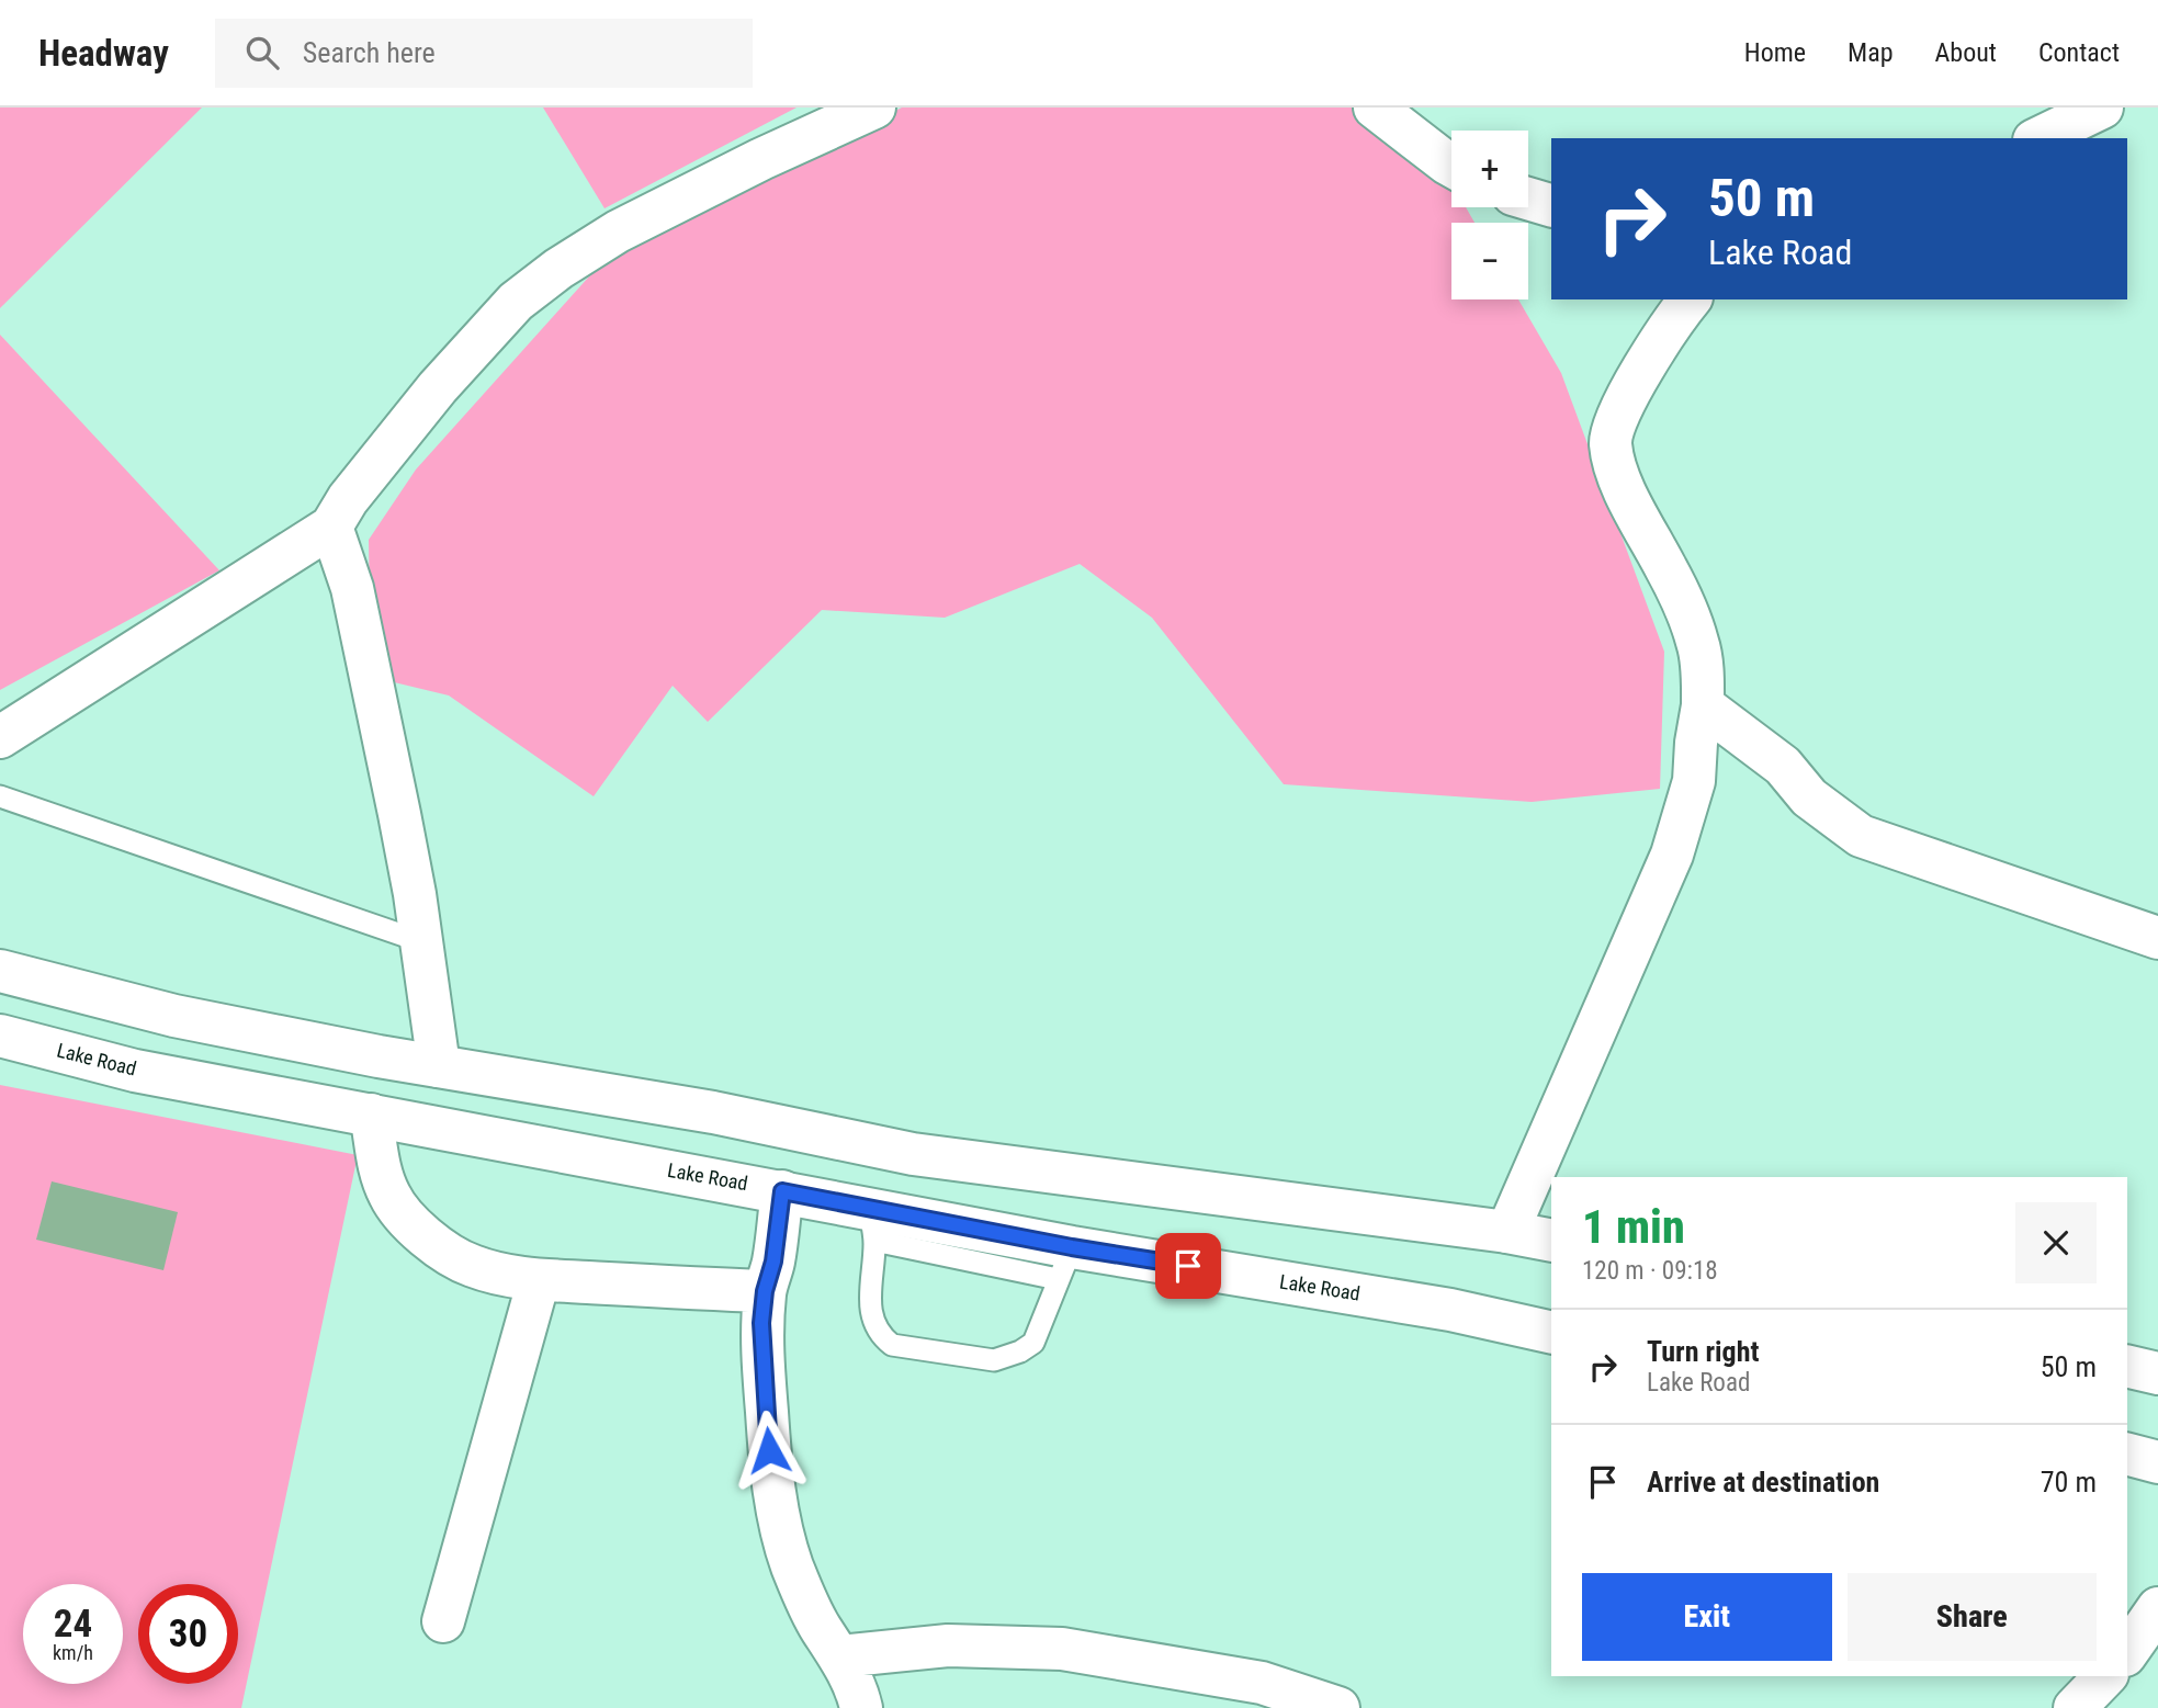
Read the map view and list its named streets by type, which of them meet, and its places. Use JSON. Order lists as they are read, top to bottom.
{
  "streets": {
    "street": ["Lake Road"]
  },
  "page": {
    "header": "Headway",
    "search": "Search here",
    "nav": [
      "Home",
      "Map",
      "About",
      "Contact"
    ],
    "map_buttons": ["+", "−"],
    "turn": ["50 m", "Lake Road"],
    "heading": ["1 min", "120 m · 09:18"],
    "list": [
      {
        "name": "Turn right",
        "note": "Lake Road",
        "value": "50 m"
      },
      {
        "name": "Arrive at destination",
        "value": "70 m"
      }
    ],
    "buttons": ["Exit", "Share"],
    "speed": "24 km/h",
    "limit": "30"
  }
}
